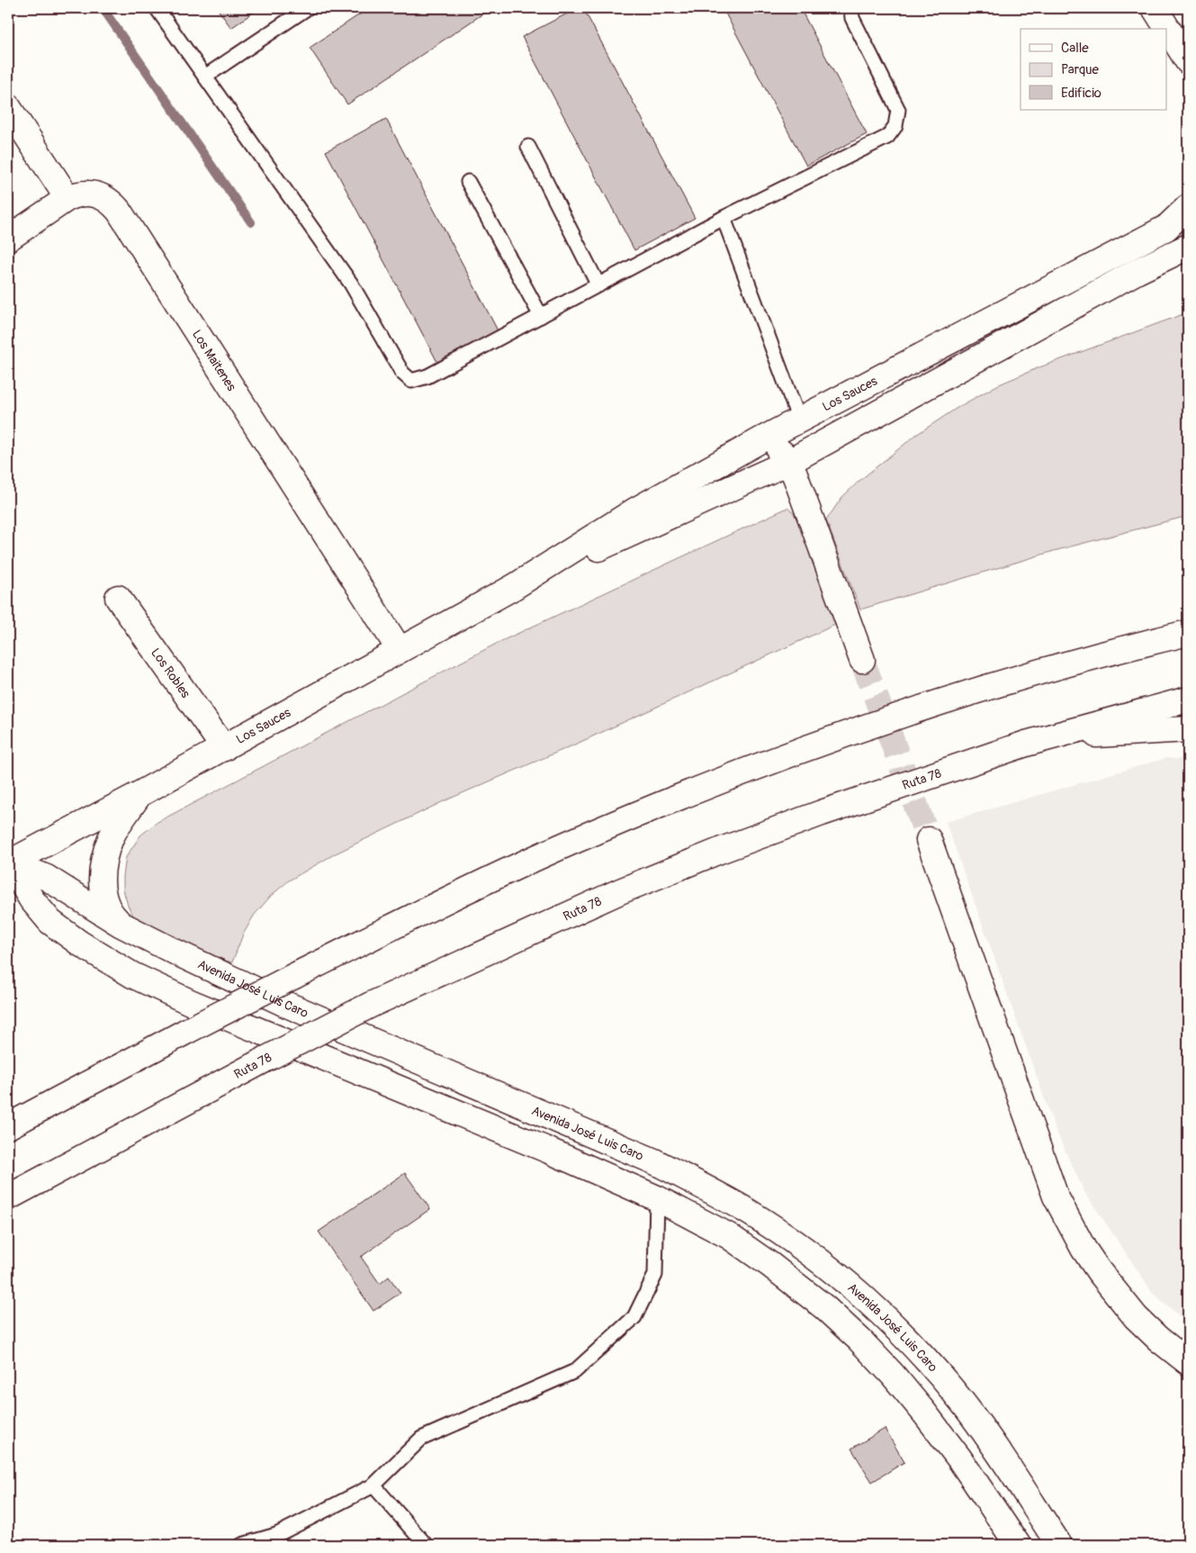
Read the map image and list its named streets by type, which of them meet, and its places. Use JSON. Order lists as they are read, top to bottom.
{
  "streets": {
    "main road": [
      "Los Maitenes",
      "Los Sauces",
      "Los Robles",
      "Ruta 78",
      "Avenida José Luis Caro"
    ]
  },
  "crossings": [
    ["Los Maitenes", "Los Sauces"],
    ["Los Sauces", "Los Robles"],
    ["Los Sauces", "Avenida José Luis Caro"]
  ],
  "legend": ["Calle", "Parque", "Edificio"]
}
